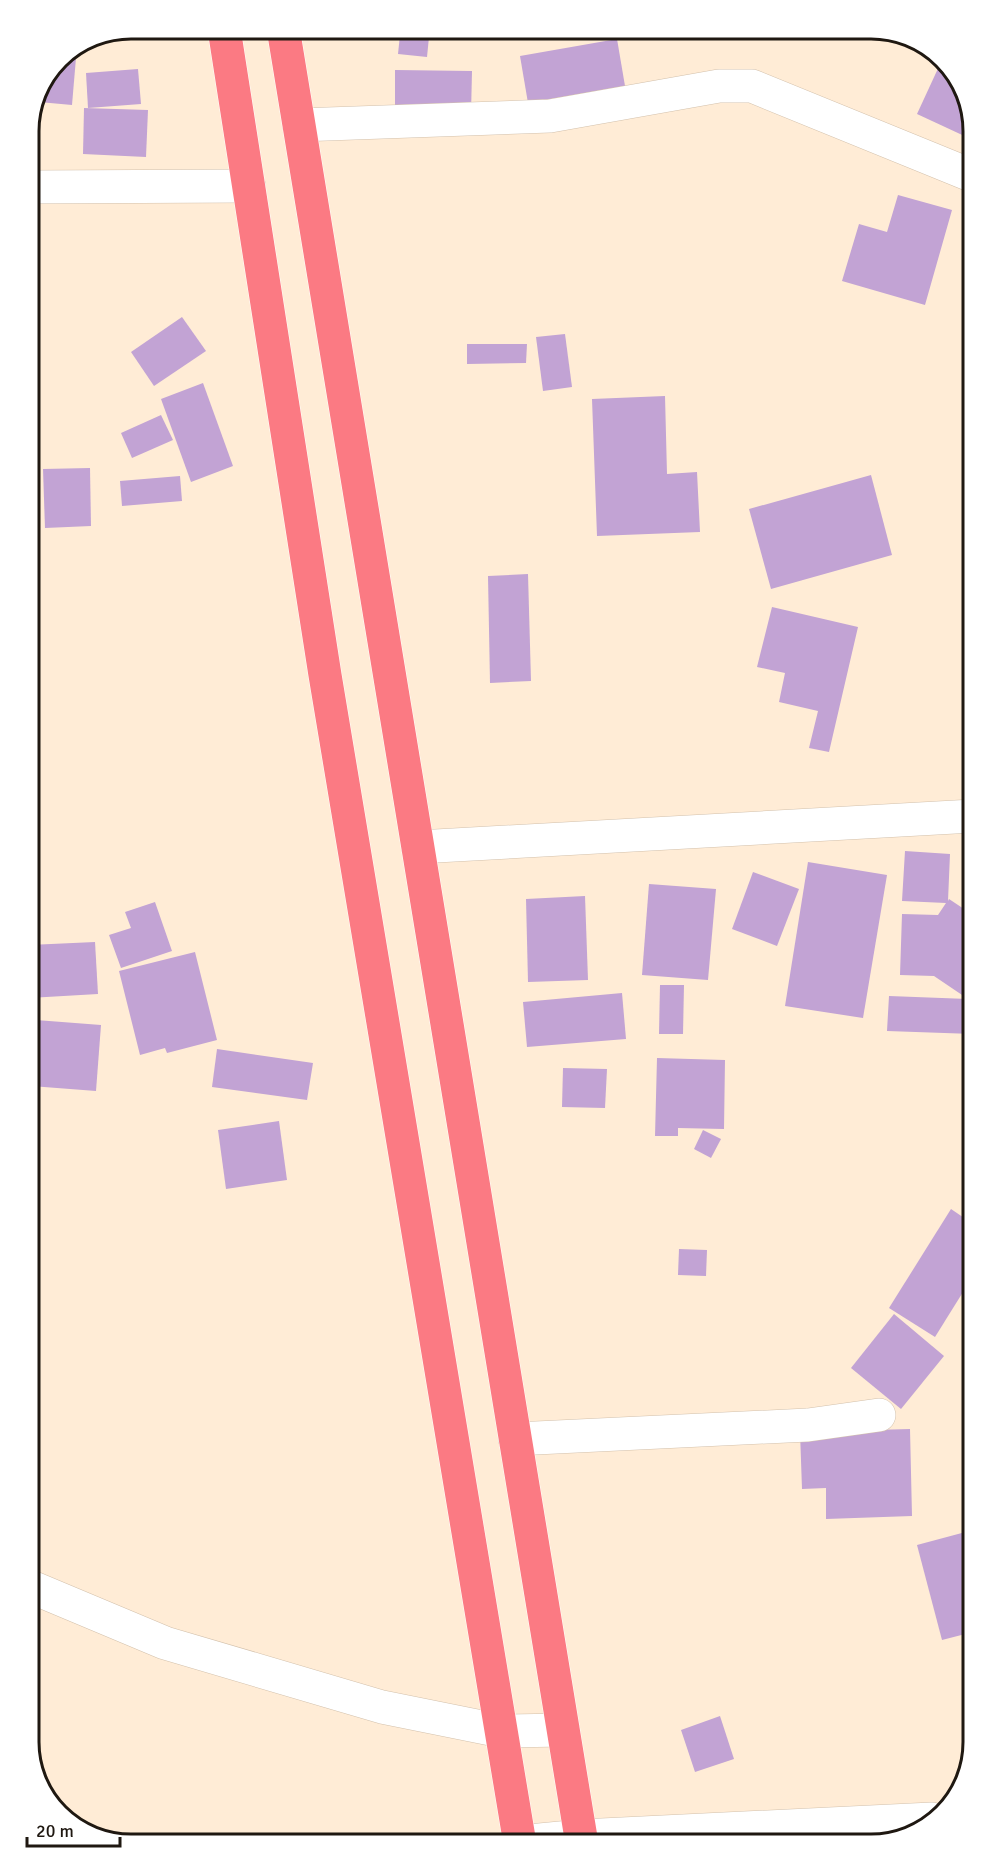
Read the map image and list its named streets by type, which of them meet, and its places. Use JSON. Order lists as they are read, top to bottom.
{
  "scale_bar": "20 m"
}
